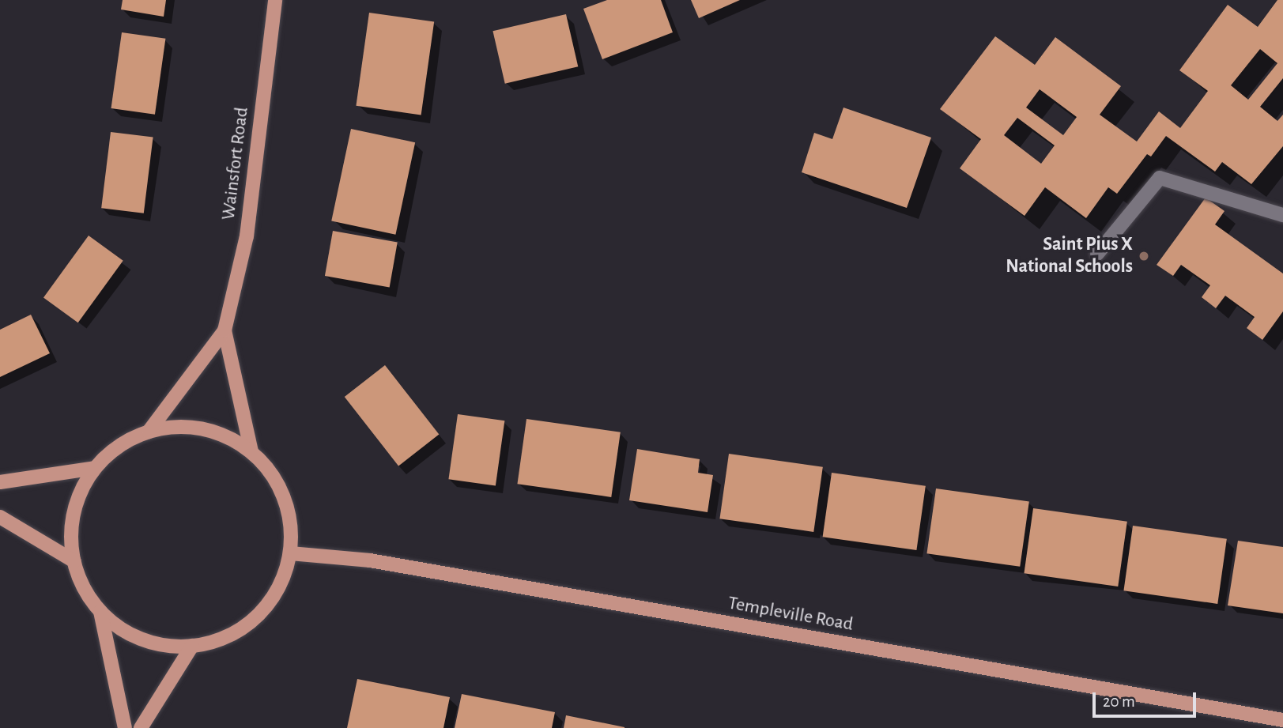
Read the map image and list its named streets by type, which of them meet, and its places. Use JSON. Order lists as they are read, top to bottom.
{
  "streets": {
    "main road": ["Wainsfort Road", "Templeville Road"]
  },
  "places": ["Saint Pius X National Schools"],
  "scale_bar": "20 m"
}
